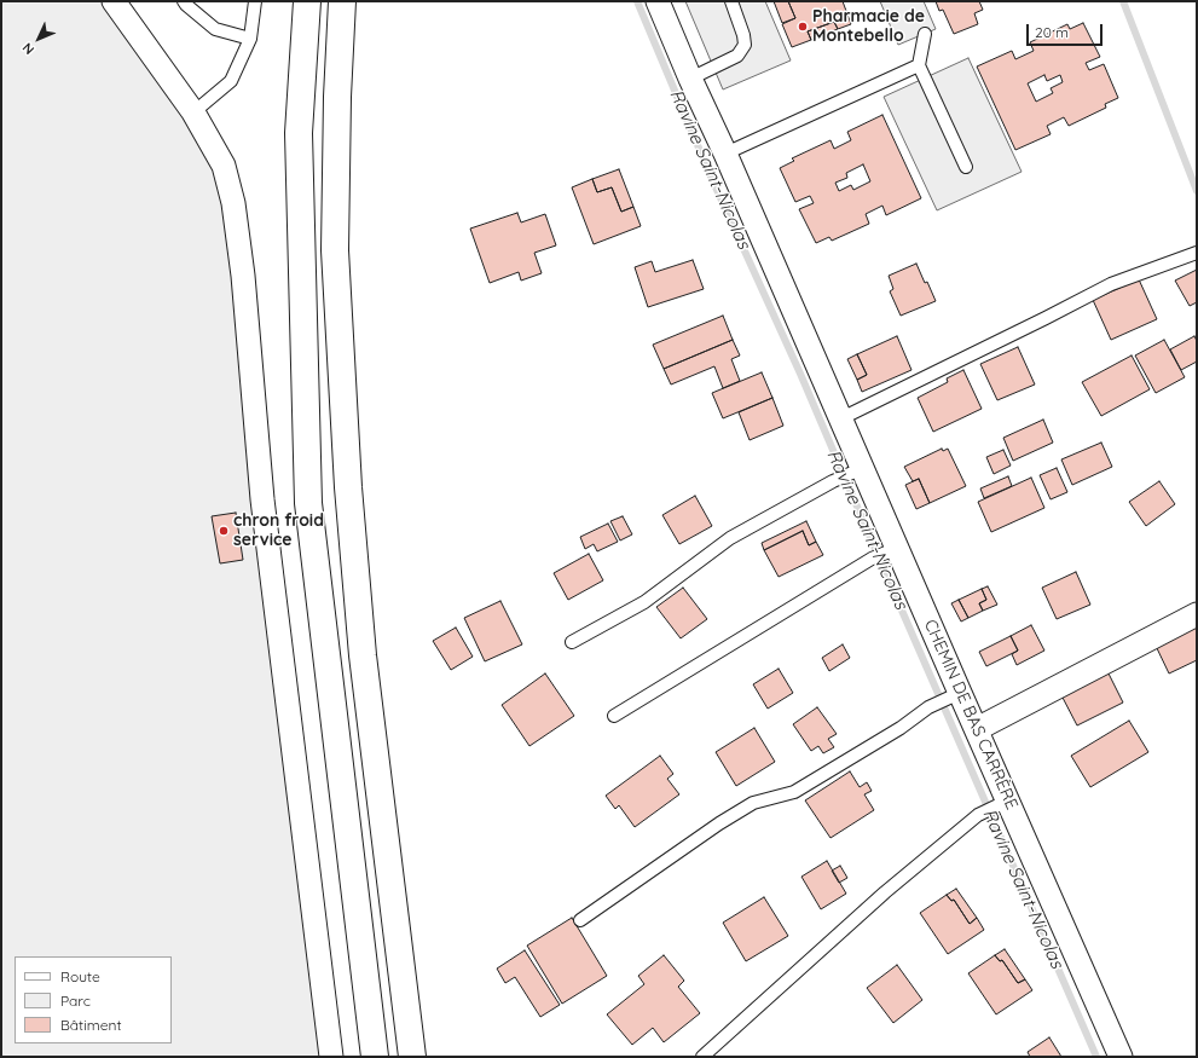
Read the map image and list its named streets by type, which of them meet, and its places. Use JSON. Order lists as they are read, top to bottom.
{
  "streets": {
    "street": ["CHEMIN DE BAS CARRÈRE"]
  },
  "water": ["Ravine Saint-Nicolas"],
  "places": ["Pharmacie de Montebello", "chron froid service"],
  "legend": ["Route", "Parc", "Bâtiment"],
  "scale_bar": "20 m",
  "north": "bottom left"
}
